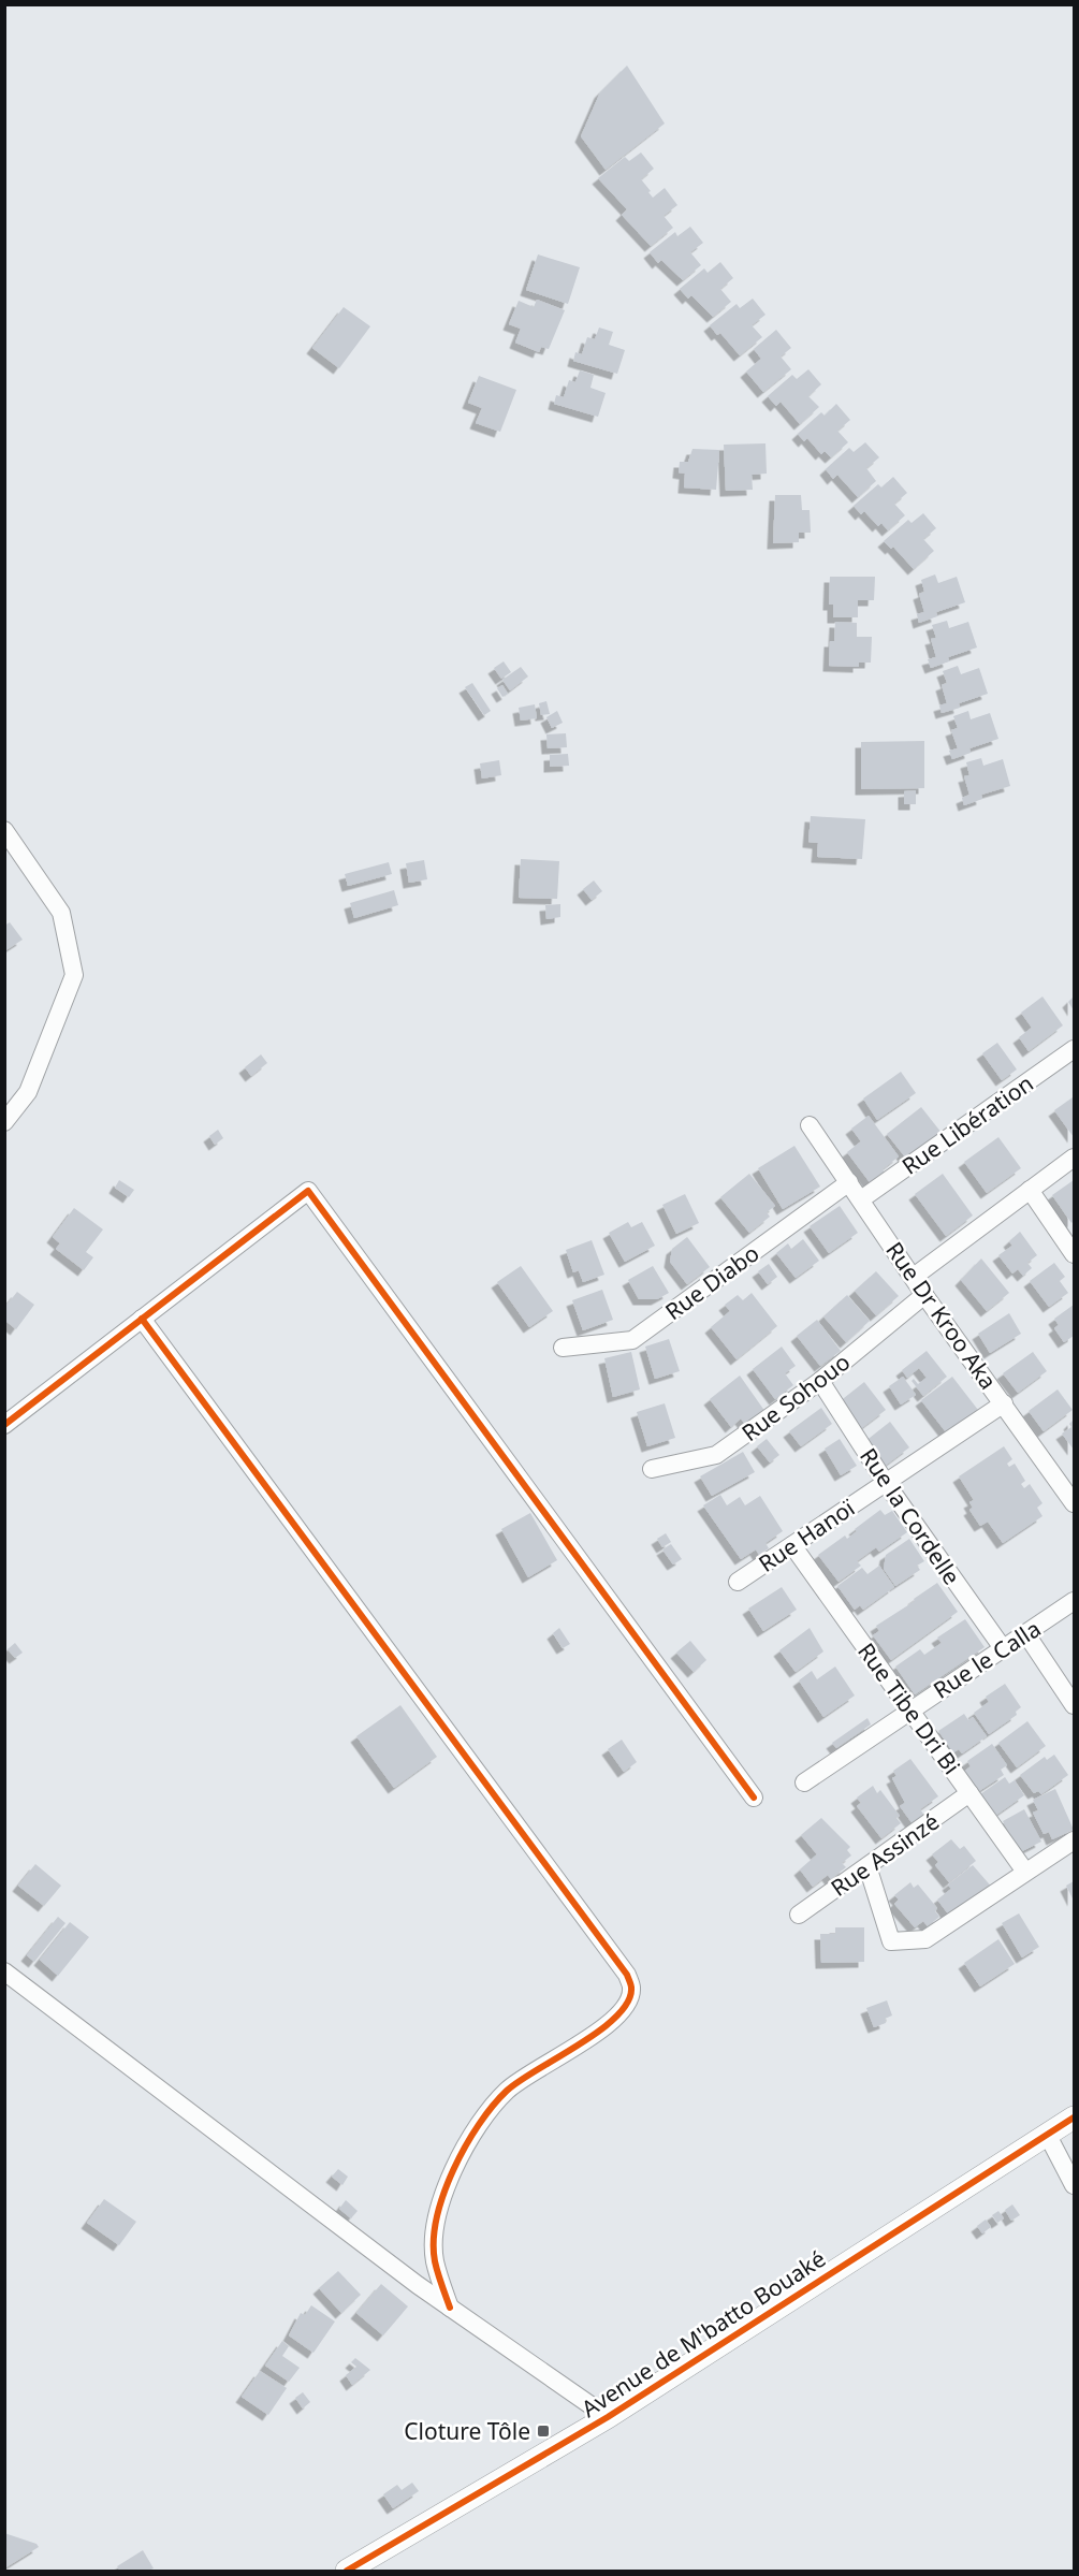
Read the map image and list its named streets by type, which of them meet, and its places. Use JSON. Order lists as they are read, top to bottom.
{
  "streets": {
    "street": [
      "Rue Libération",
      "Rue Diabo",
      "Rue Dr Kroo Aka",
      "Rue Sohouo",
      "Rue la Cordelle",
      "Rue Hanoï",
      "Rue le Calla",
      "Rue Tibe Dri Bi",
      "Rue Assinzé",
      "Avenue de M'batto Bouaké"
    ]
  },
  "crossings": [
    ["Rue Libération", "Rue Dr Kroo Aka"],
    ["Rue Diabo", "Rue Dr Kroo Aka"],
    ["Rue Dr Kroo Aka", "Rue Sohouo"],
    ["Rue Dr Kroo Aka", "Rue Hanoï"],
    ["Rue Sohouo", "Rue la Cordelle"],
    ["Rue la Cordelle", "Rue Hanoï"],
    ["Rue la Cordelle", "Rue le Calla"],
    ["Rue Hanoï", "Rue Tibe Dri Bi"],
    ["Rue le Calla", "Rue Tibe Dri Bi"],
    ["Rue Tibe Dri Bi", "Rue Assinzé"]
  ],
  "places": {
    "transit": ["Cloture Tôle"]
  }
}
